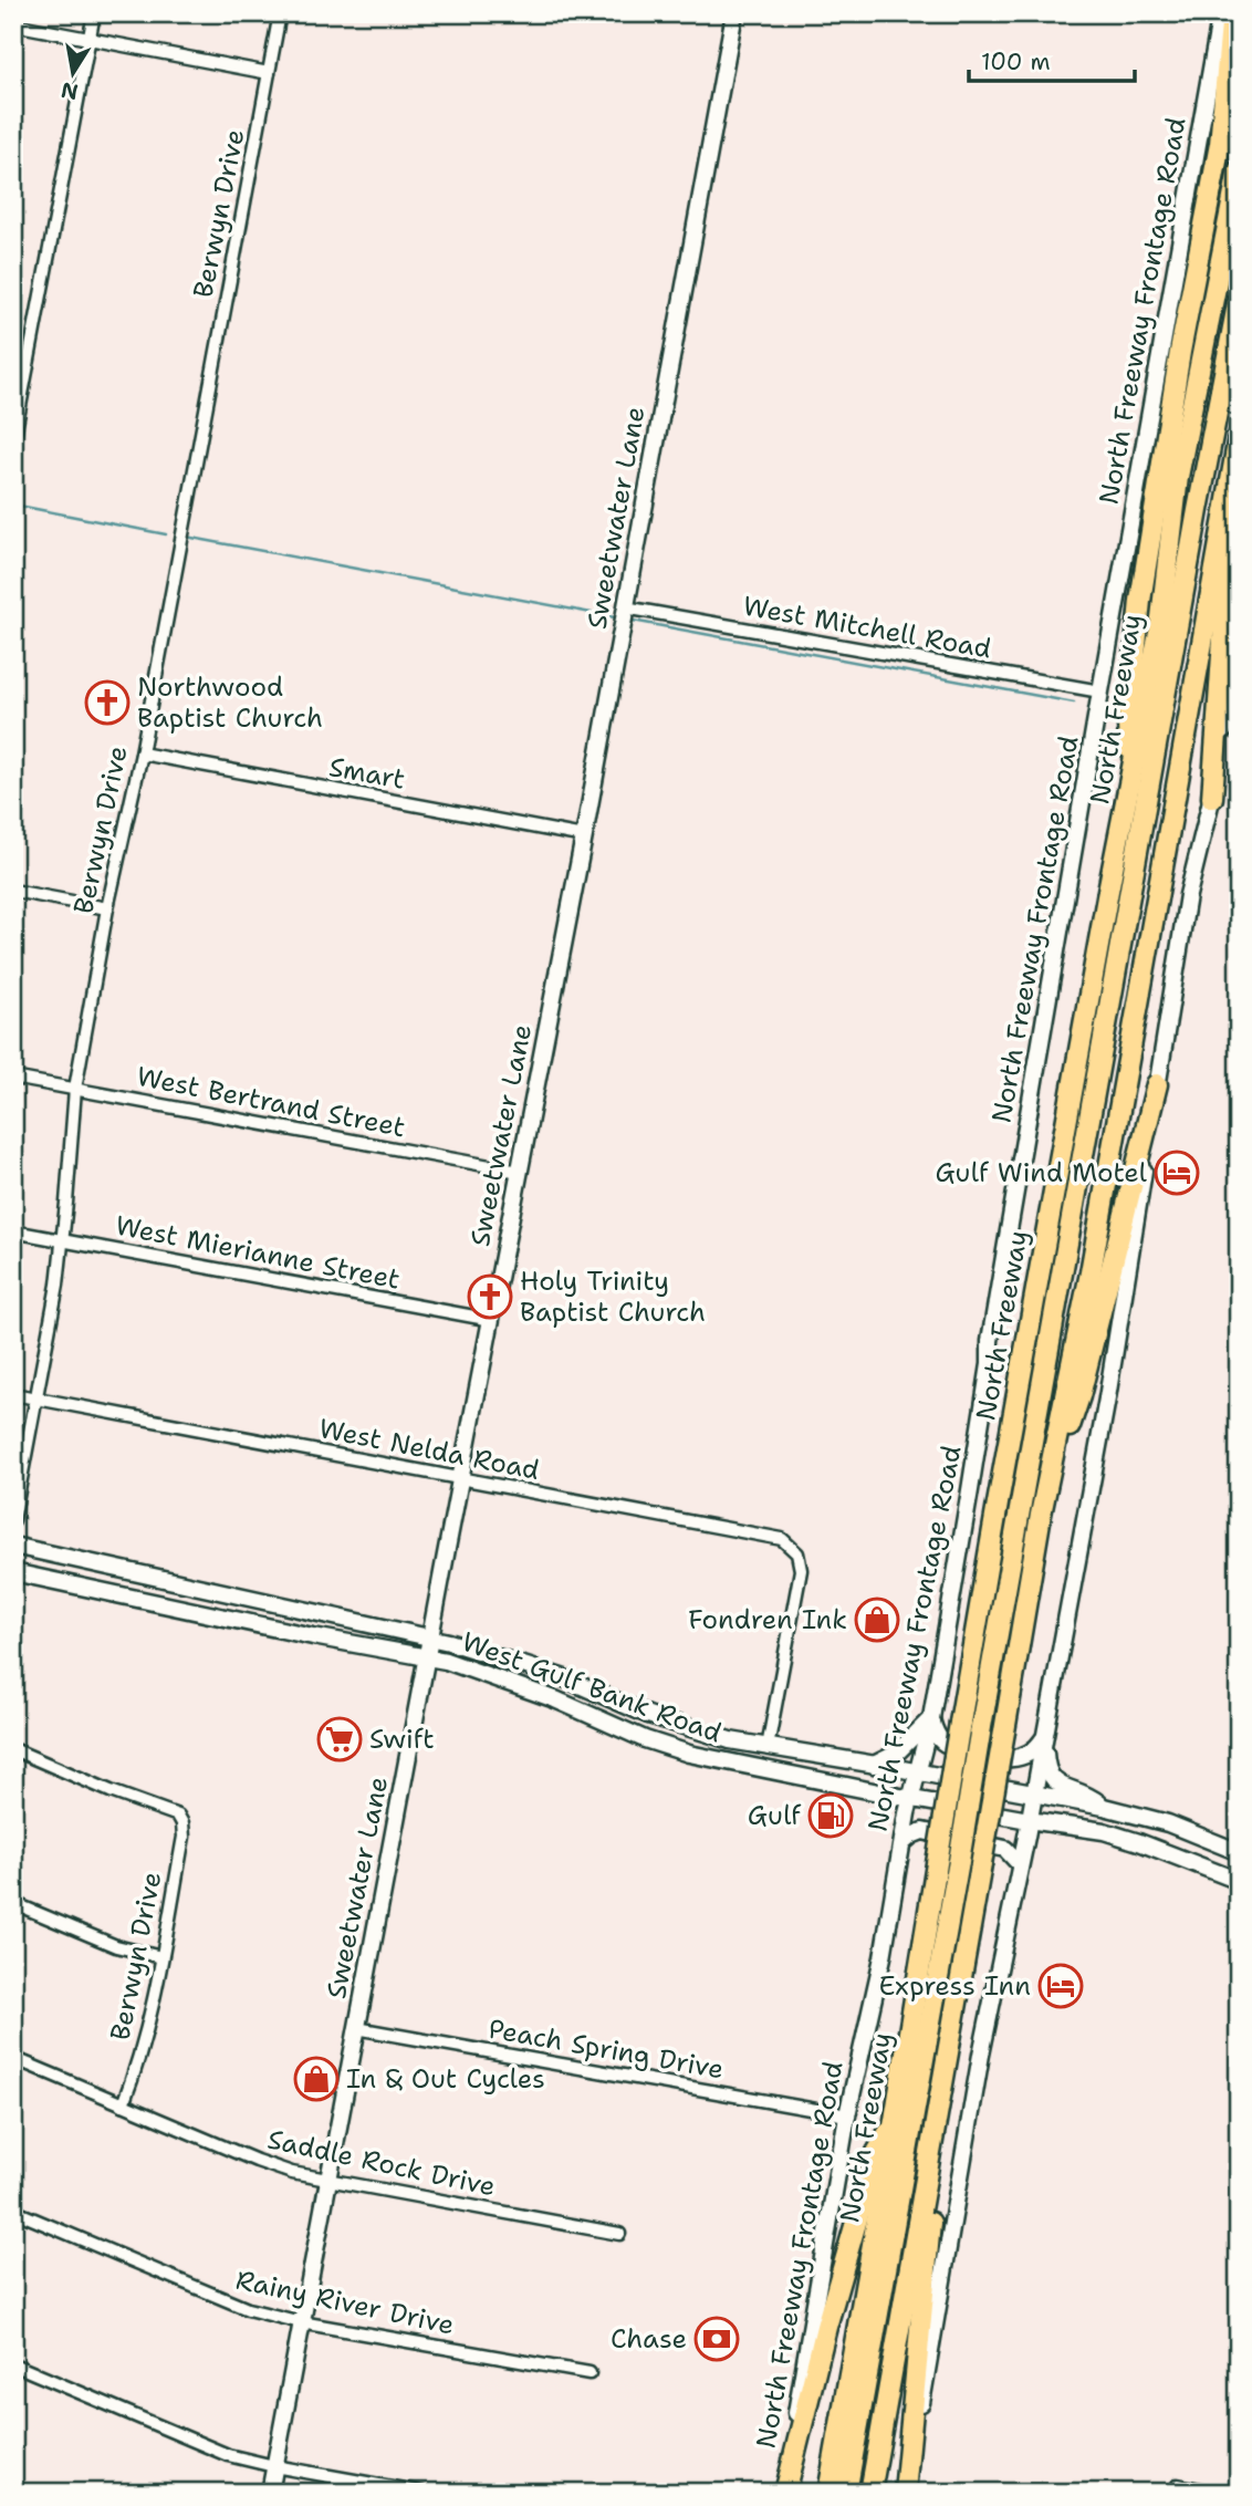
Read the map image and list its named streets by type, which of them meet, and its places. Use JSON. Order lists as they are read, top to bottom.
{
  "streets": {
    "highway": ["North Freeway"],
    "main road": ["North Freeway Frontage Road", "Sweetwater Lane", "West Gulf Bank Road"],
    "street": [
      "Berwyn Drive",
      "West Mitchell Road",
      "Smart",
      "West Bertrand Street",
      "West Mierianne Street",
      "West Nelda Road",
      "Peach Spring Drive",
      "Saddle Rock Drive",
      "Rainy River Drive"
    ]
  },
  "crossings": [
    ["Berwyn Drive", "Smart"],
    ["Berwyn Drive", "West Bertrand Street"],
    ["Berwyn Drive", "West Mierianne Street"],
    ["Berwyn Drive", "West Nelda Road"],
    ["Berwyn Drive", "Saddle Rock Drive"],
    ["North Freeway Frontage Road", "West Mitchell Road"],
    ["North Freeway Frontage Road", "West Gulf Bank Road"],
    ["North Freeway Frontage Road", "Peach Spring Drive"],
    ["Sweetwater Lane", "West Mitchell Road"],
    ["Sweetwater Lane", "Smart"],
    ["Sweetwater Lane", "West Bertrand Street"],
    ["Sweetwater Lane", "West Mierianne Street"],
    ["Sweetwater Lane", "West Nelda Road"],
    ["Sweetwater Lane", "West Gulf Bank Road"],
    ["Sweetwater Lane", "Peach Spring Drive"],
    ["Sweetwater Lane", "Saddle Rock Drive"],
    ["Sweetwater Lane", "Rainy River Drive"],
    ["West Nelda Road", "West Gulf Bank Road"]
  ],
  "places": {
    "church": ["Northwood Baptist Church", "Holy Trinity Baptist Church"],
    "hotel": ["Gulf Wind Motel", "Express Inn"],
    "shop": ["Fondren Ink", "In & Out Cycles"],
    "supermarket": ["Swift"],
    "fuel station": ["Gulf"],
    "bank": ["Chase"]
  },
  "scale_bar": "100 m",
  "north": "bottom"
}
